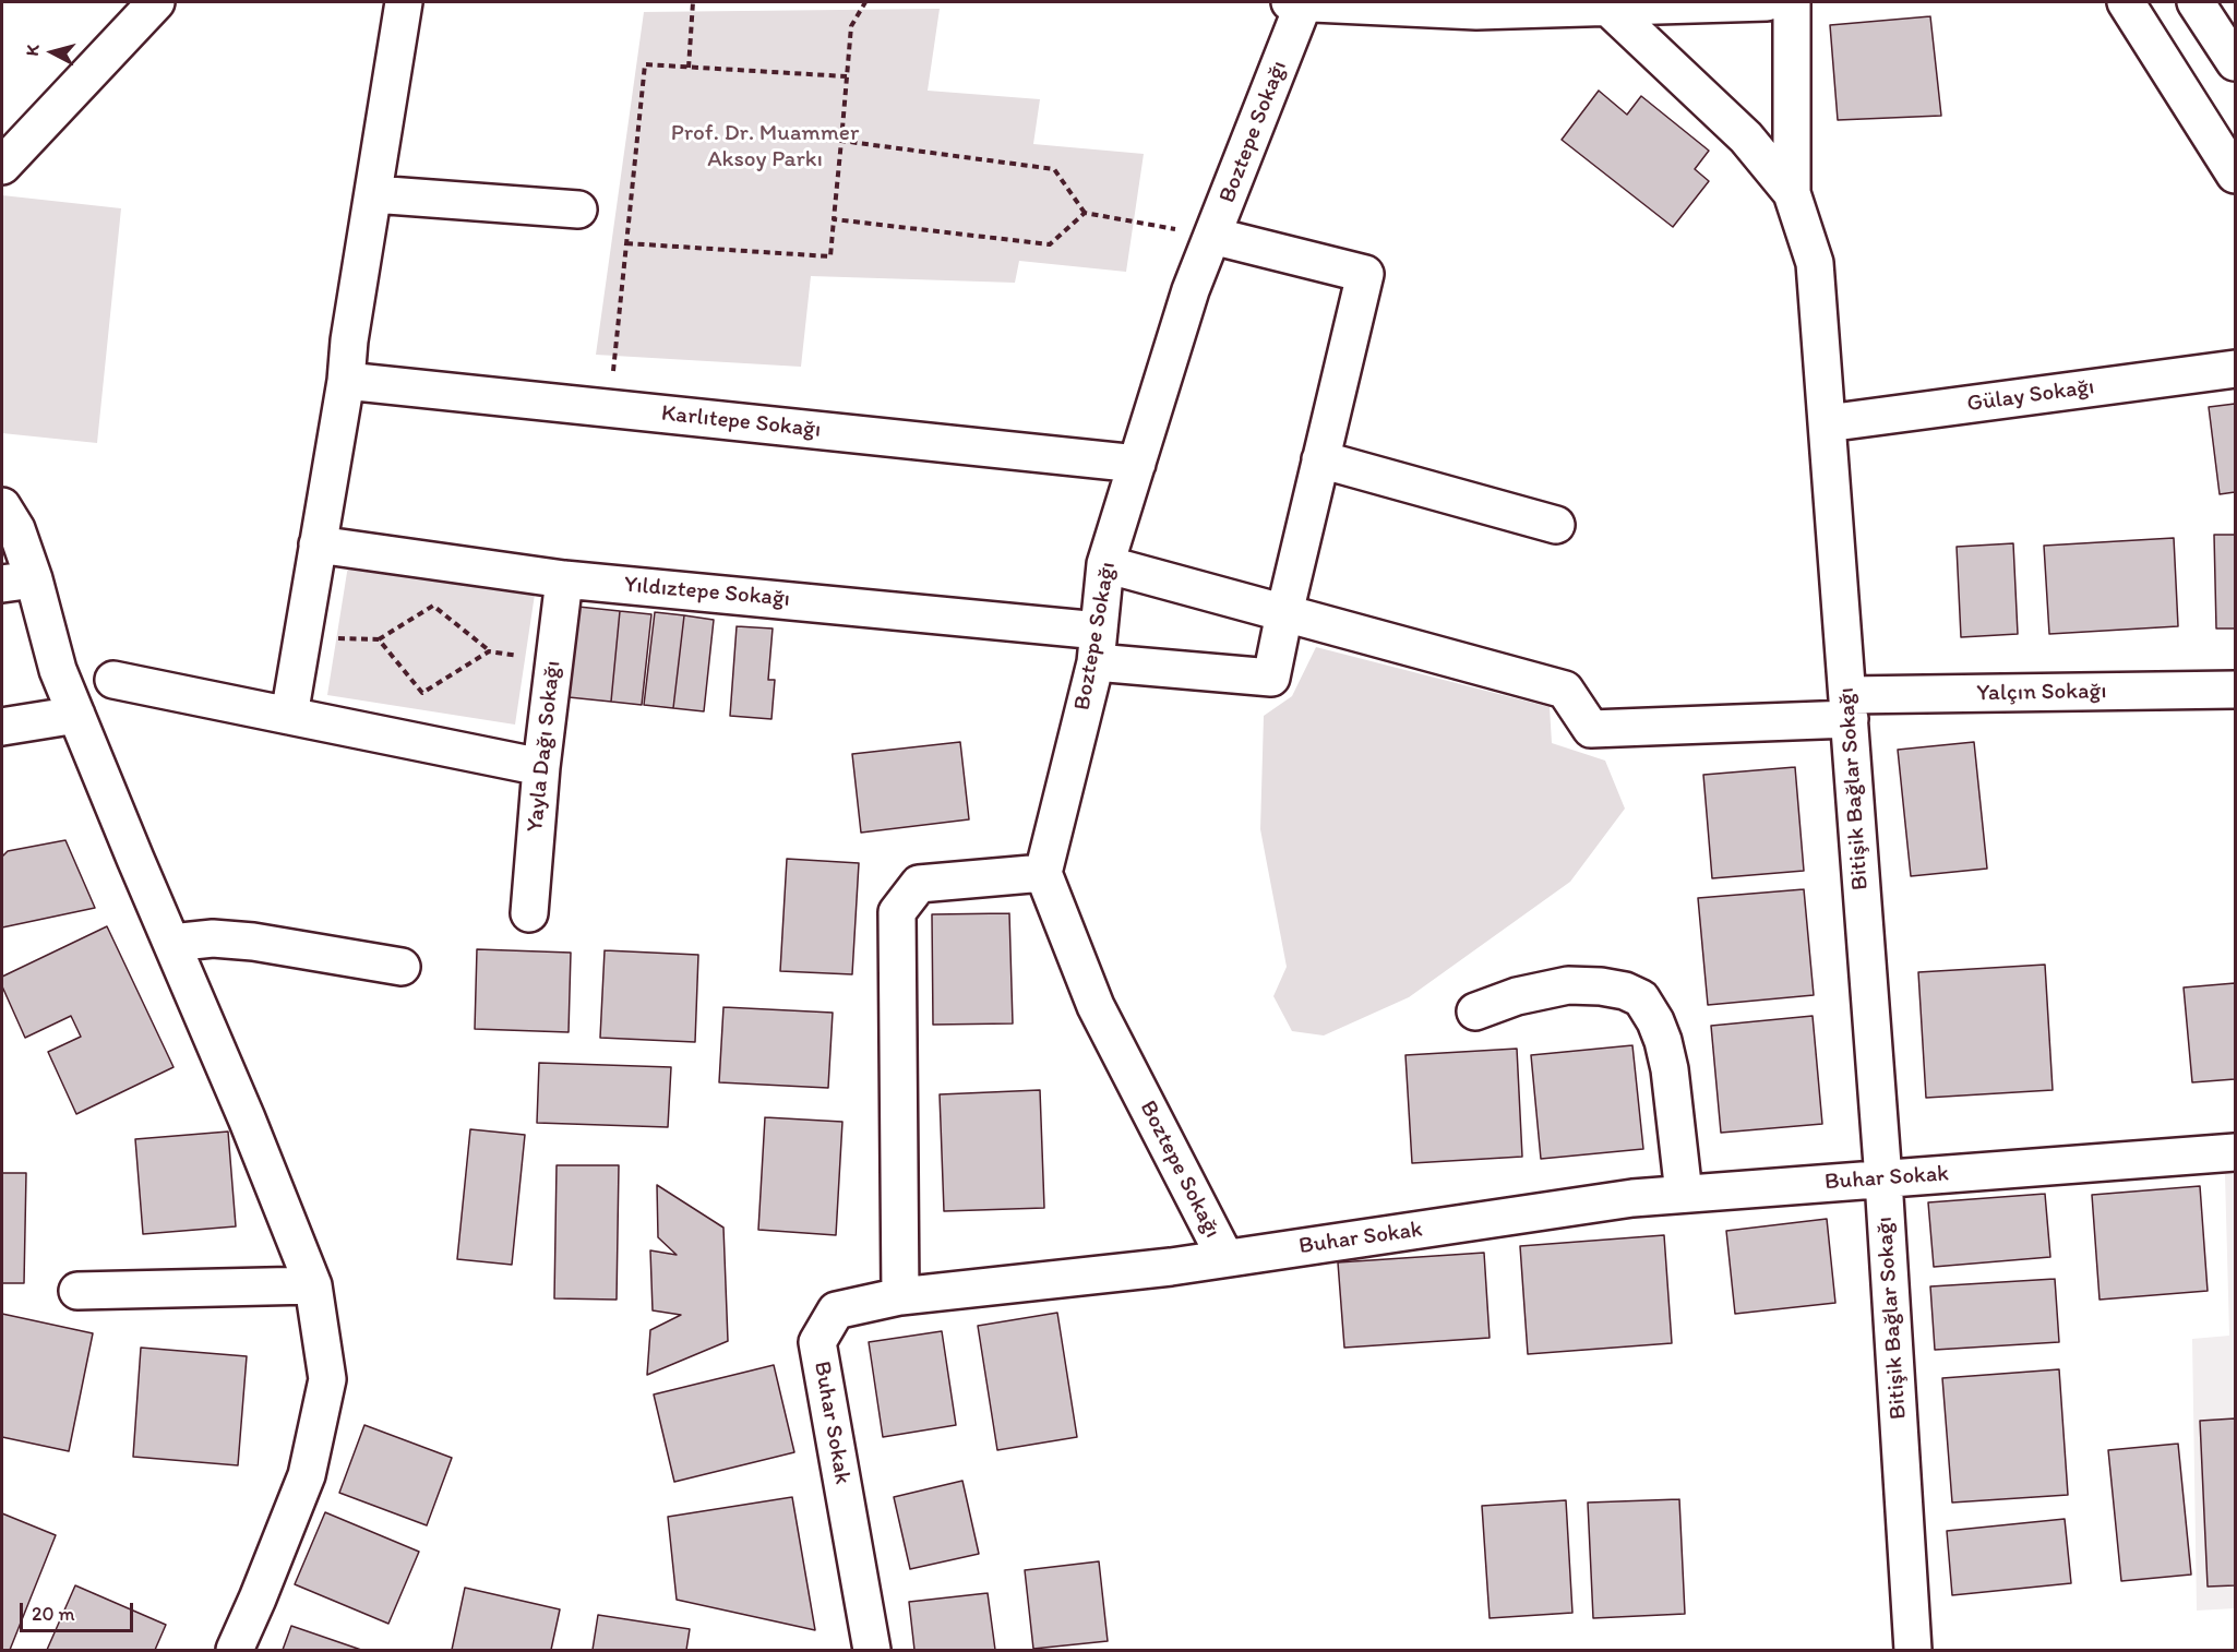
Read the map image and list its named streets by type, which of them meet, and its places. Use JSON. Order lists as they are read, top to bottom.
{
  "streets": {
    "street": [
      "Boztepe Sokağı",
      "Gülay Sokağı",
      "Karlıtepe Sokağı",
      "Yıldıztepe Sokağı",
      "Yalçın Sokağı",
      "Yayla Dağı Sokağı",
      "Bitişik Bağlar Sokağı",
      "Buhar Sokak"
    ]
  },
  "crossings": [
    ["Boztepe Sokağı", "Karlıtepe Sokağı"],
    ["Boztepe Sokağı", "Yıldıztepe Sokağı"],
    ["Boztepe Sokağı", "Buhar Sokak"],
    ["Gülay Sokağı", "Bitişik Bağlar Sokağı"],
    ["Yıldıztepe Sokağı", "Yalçın Sokağı"],
    ["Yıldıztepe Sokağı", "Yayla Dağı Sokağı"],
    ["Yalçın Sokağı", "Bitişik Bağlar Sokağı"],
    ["Bitişik Bağlar Sokağı", "Buhar Sokak"]
  ],
  "parks": ["Prof. Dr. Muammer Aksoy Parkı"],
  "scale_bar": "20 m",
  "north": "left"
}
